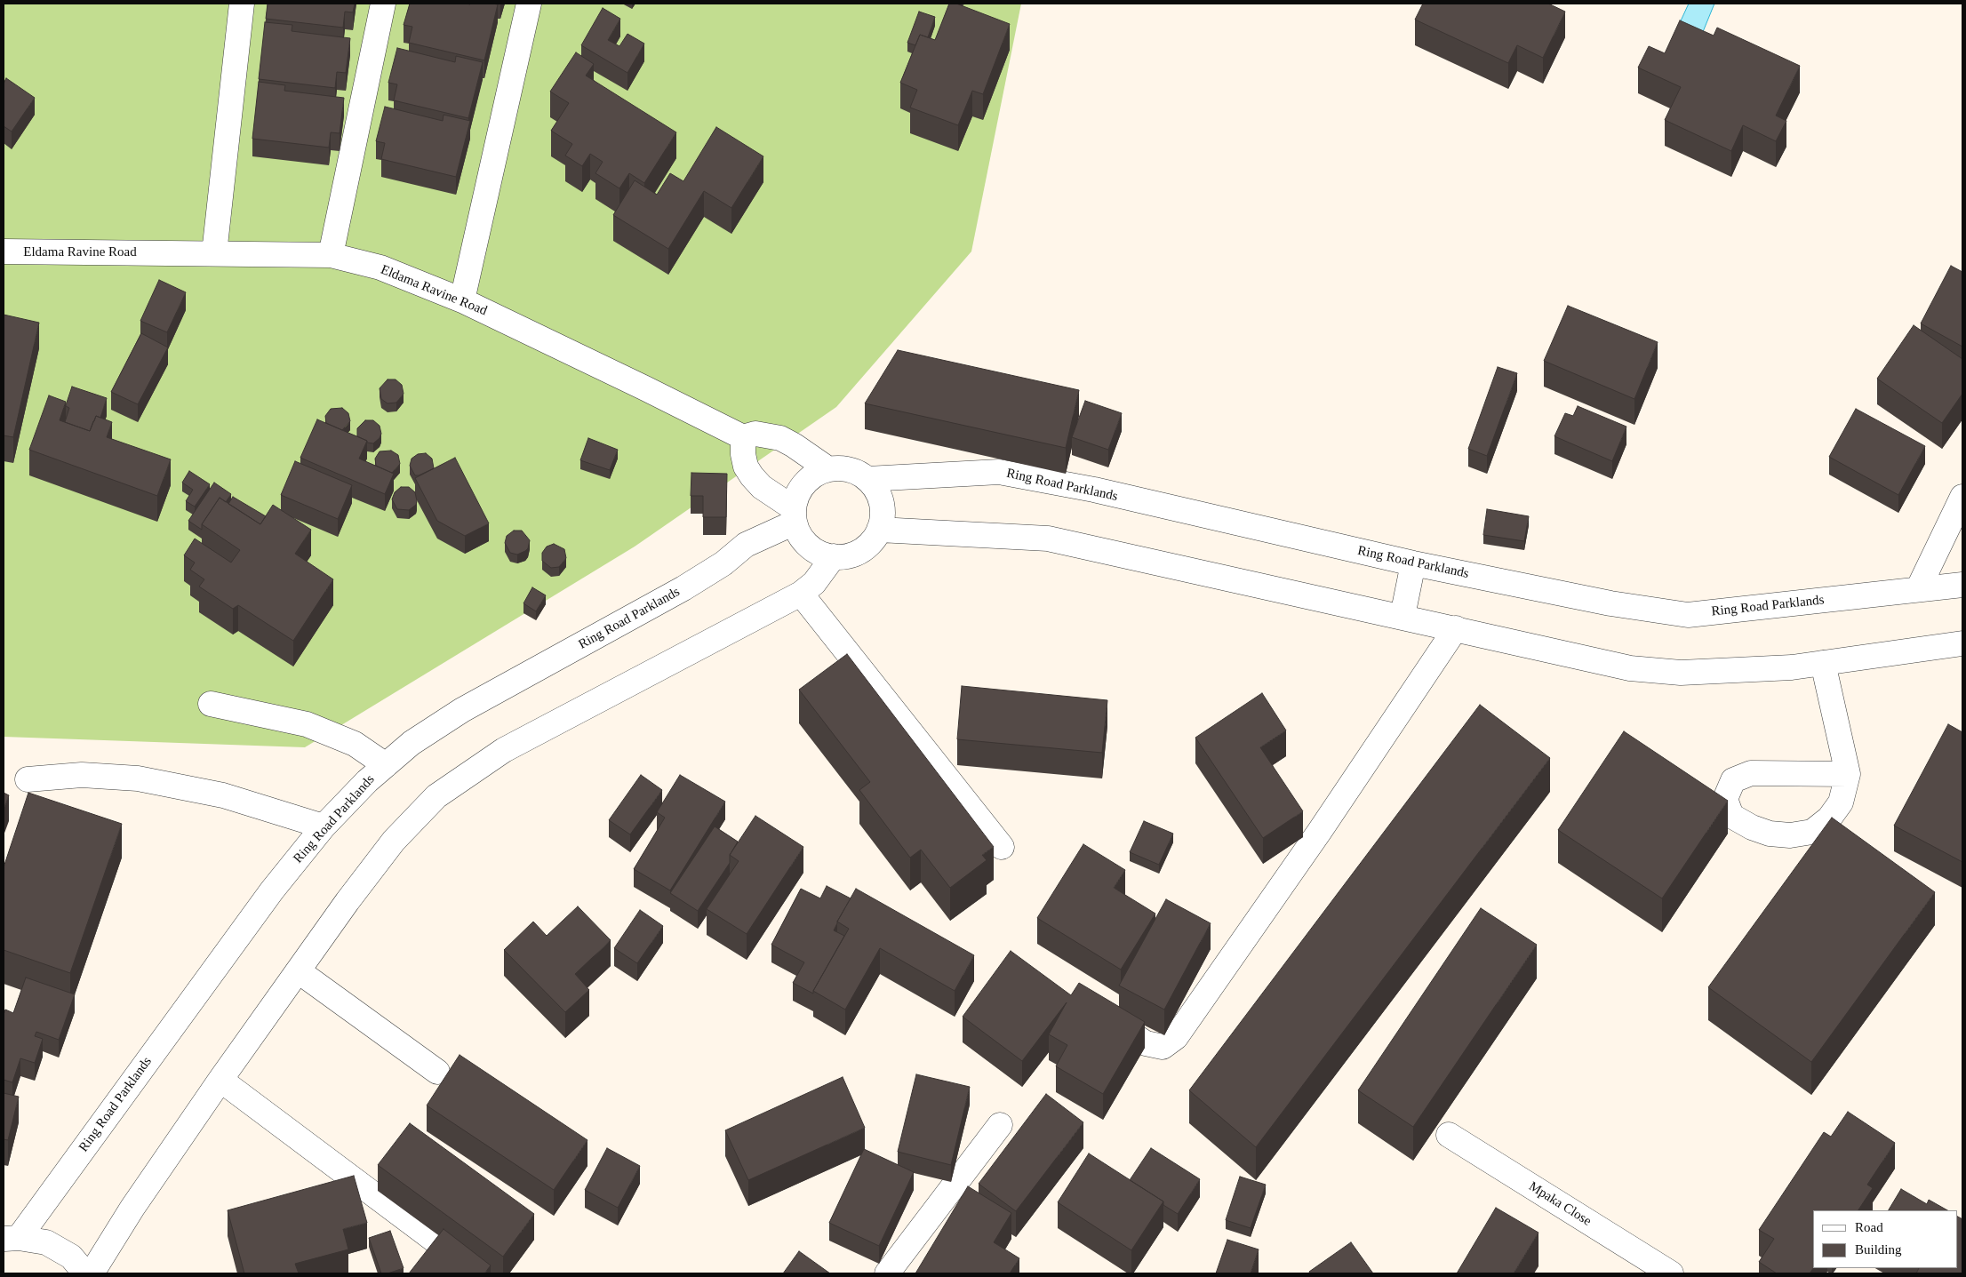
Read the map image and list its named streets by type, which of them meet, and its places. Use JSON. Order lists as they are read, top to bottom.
{
  "streets": {
    "street": ["Eldama Ravine Road", "Ring Road Parklands", "Mpaka Close"]
  },
  "legend": ["Road", "Building"]
}
